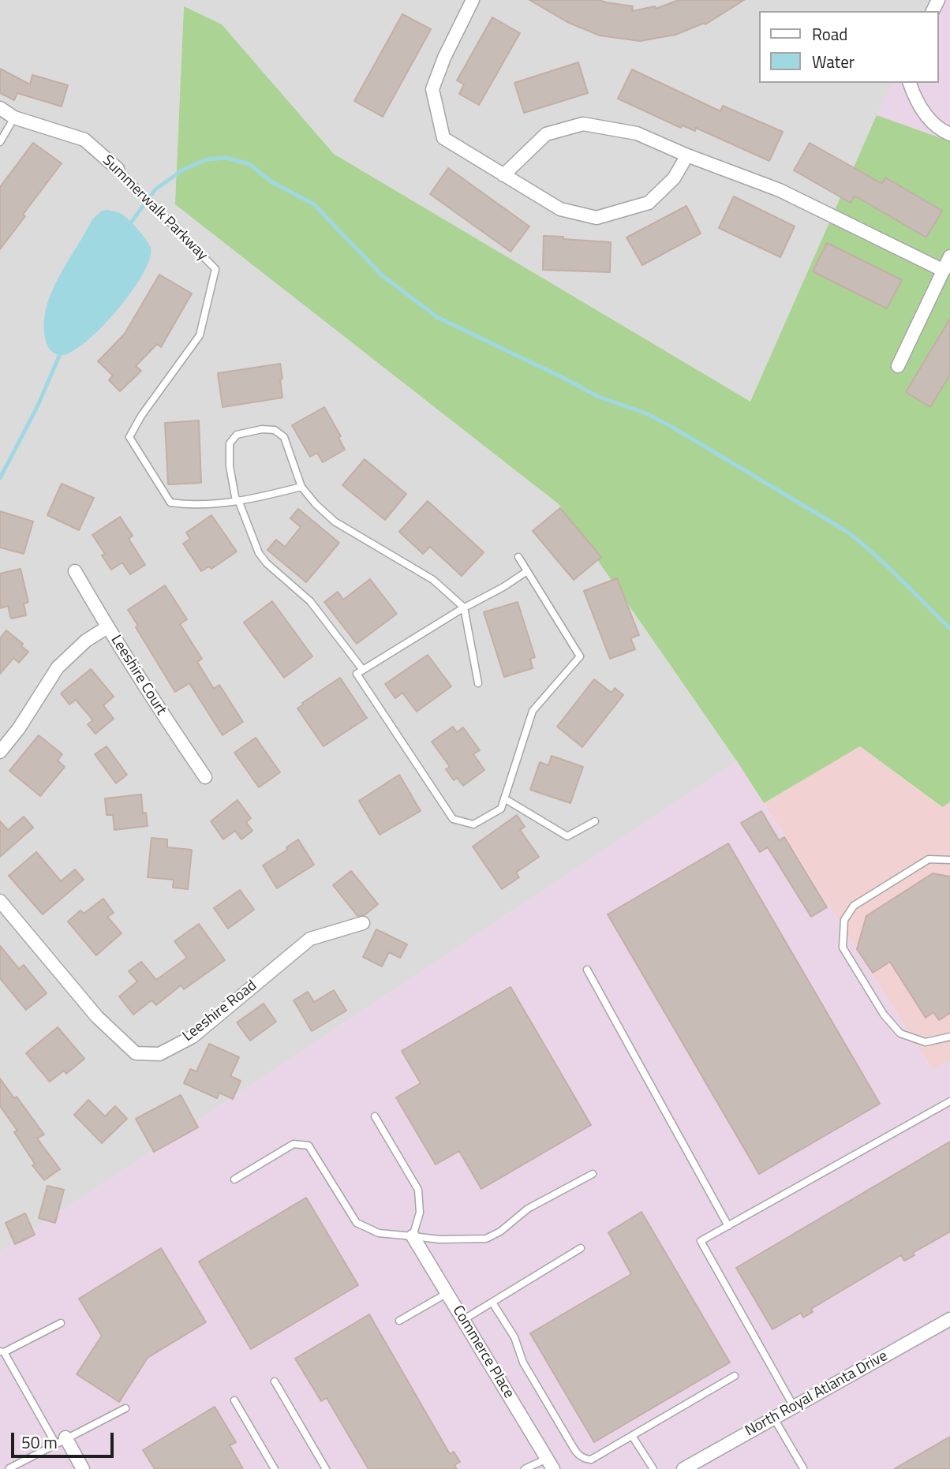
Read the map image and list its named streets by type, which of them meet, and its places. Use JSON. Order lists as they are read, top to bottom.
{
  "streets": {
    "street": [
      "Summerwalk Parkway",
      "Leeshire Court",
      "Leeshire Road",
      "Commerce Place",
      "North Royal Atlanta Drive"
    ]
  },
  "legend": ["Road", "Water"],
  "scale_bar": "50 m"
}
